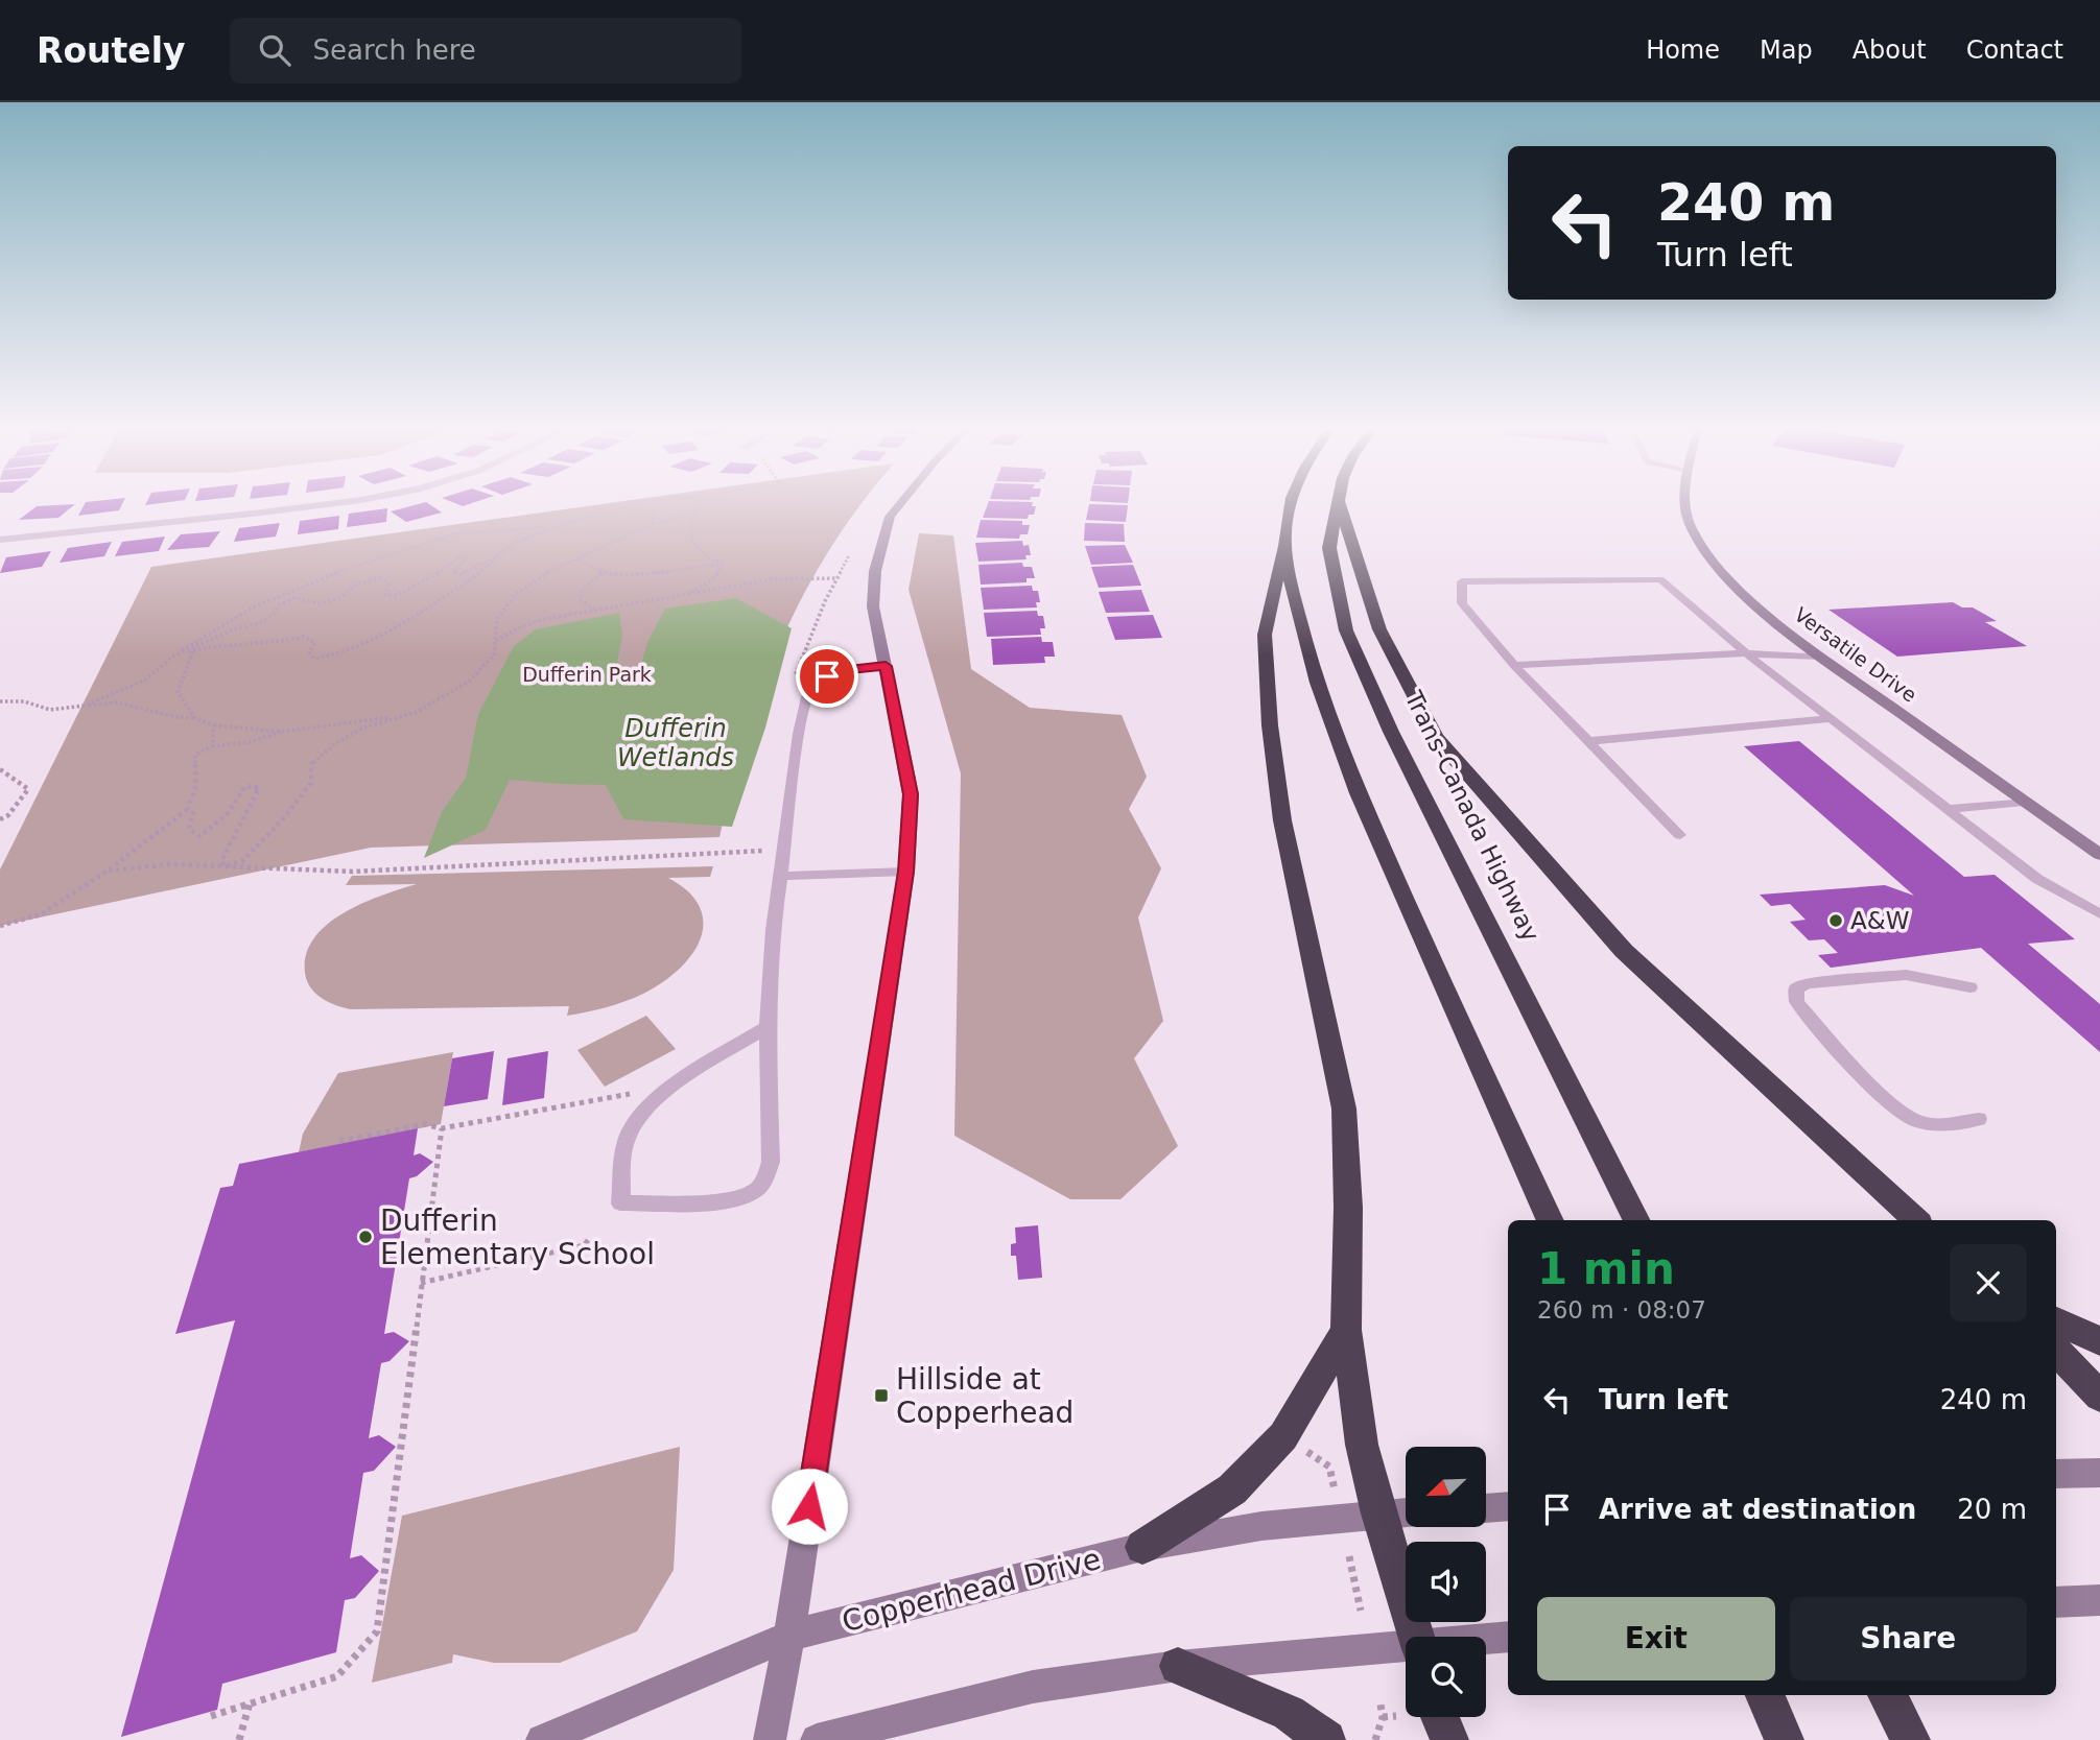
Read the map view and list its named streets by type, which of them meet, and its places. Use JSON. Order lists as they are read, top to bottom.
{
  "streets": {
    "highway": ["Trans-Canada Highway"],
    "street": ["Versatile Drive", "Copperhead Drive"]
  },
  "water": ["Dufferin Wetlands"],
  "parks": ["Dufferin Park"],
  "places": {
    "other": ["A&W", "Dufferin Elementary School"],
    "transit": ["Hillside at Copperhead"]
  },
  "north": "bottom left",
  "page": {
    "header": "Routely",
    "search": "Search here",
    "nav": [
      "Home",
      "Map",
      "About",
      "Contact"
    ],
    "turn": ["240 m", "Turn left"],
    "heading": ["1 min", "260 m · 08:07"],
    "list": [
      {
        "name": "Turn left",
        "value": "240 m"
      },
      {
        "name": "Arrive at destination",
        "value": "20 m"
      }
    ],
    "buttons": ["Exit", "Share"]
  }
}
